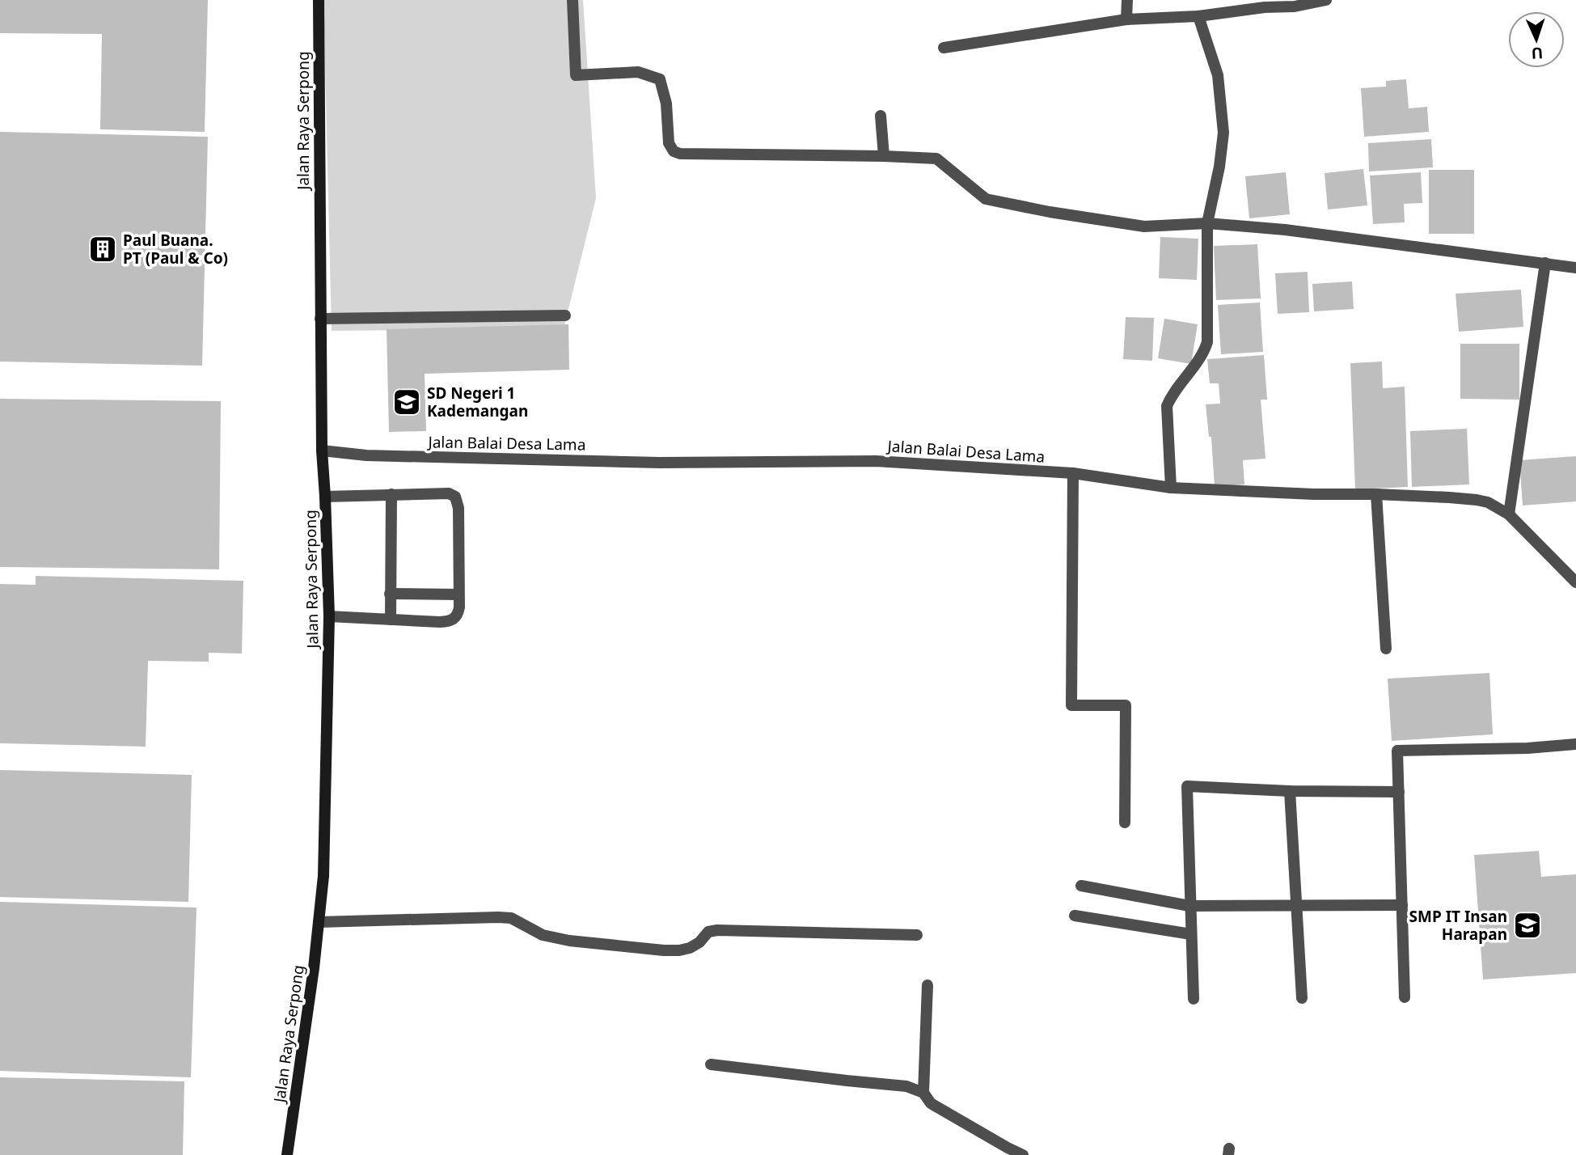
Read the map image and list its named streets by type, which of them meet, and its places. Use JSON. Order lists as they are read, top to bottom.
{
  "streets": {
    "main road": ["Jalan Raya Serpong"],
    "street": ["Jalan Balai Desa Lama"]
  },
  "crossings": [
    ["Jalan Raya Serpong", "Jalan Balai Desa Lama"]
  ],
  "places": {
    "building": ["Paul Buana. PT (Paul & Co)"],
    "school or university": ["SD Negeri 1 Kademangan", "SMP IT Insan Harapan"]
  },
  "north": "bottom"
}
